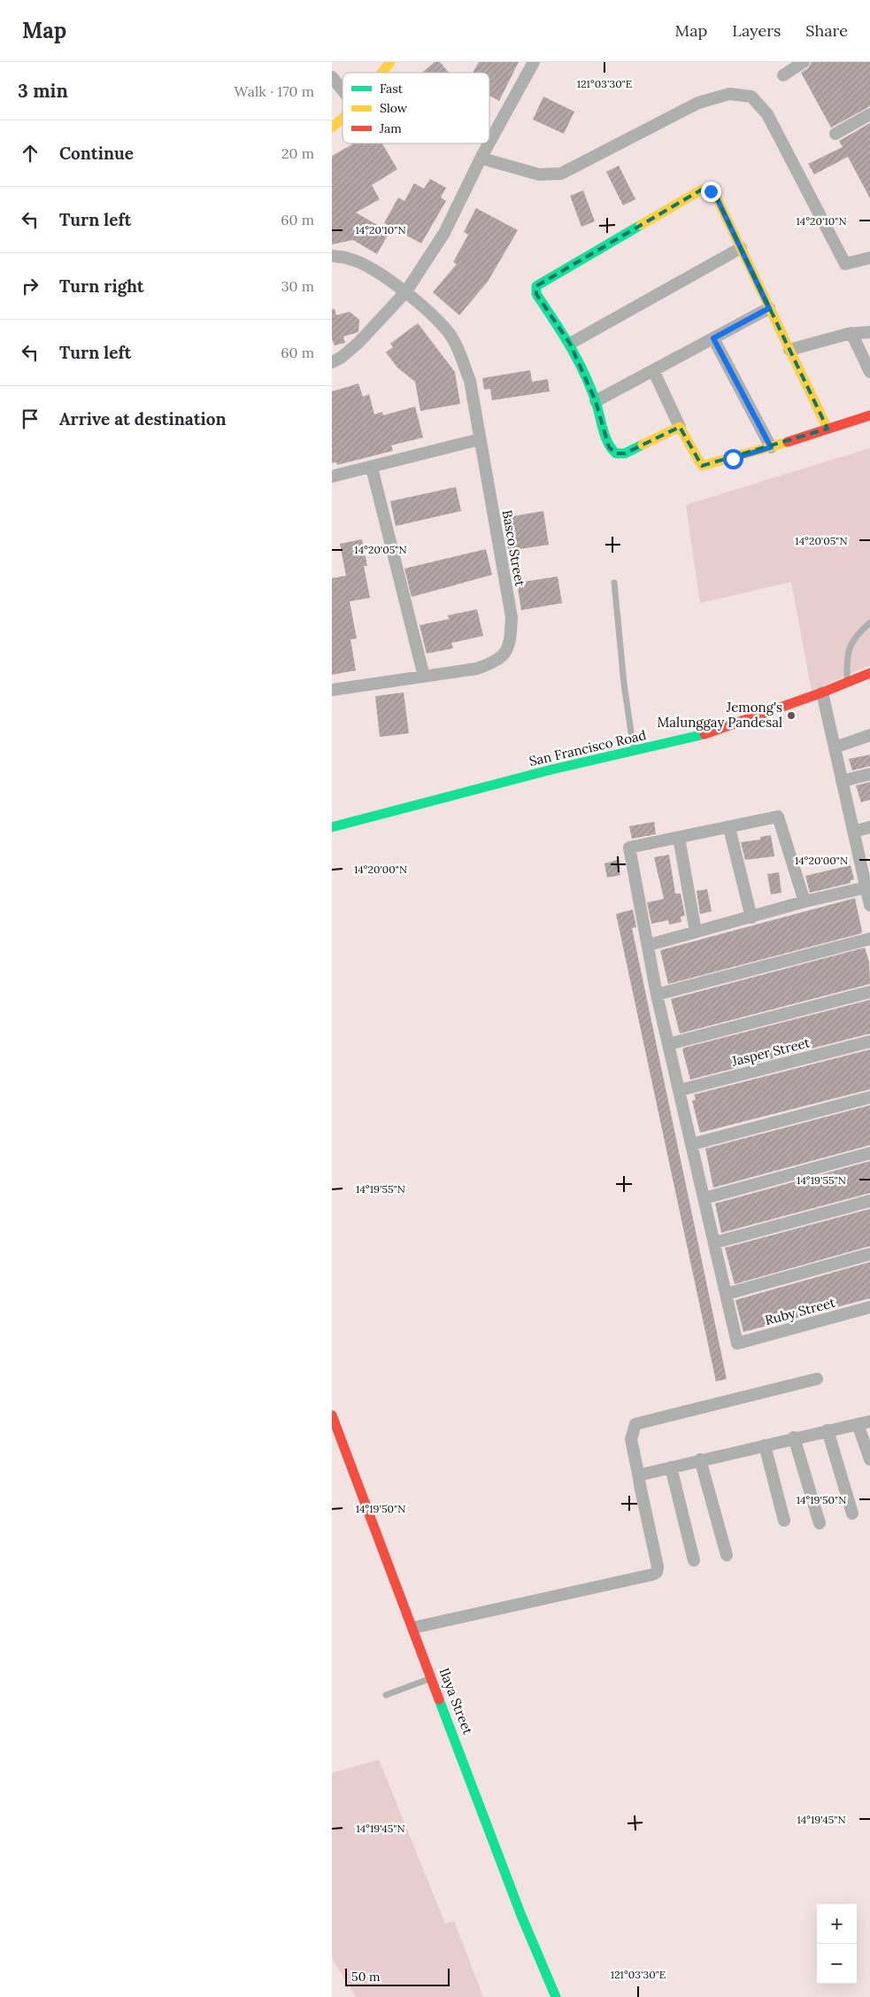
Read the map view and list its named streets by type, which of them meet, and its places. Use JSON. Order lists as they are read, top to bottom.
{
  "streets": {
    "street": [
      "Basco Street",
      "San Francisco Road",
      "Jasper Street",
      "Ruby Street",
      "Ilaya Street"
    ]
  },
  "places": ["Jemong's Malunggay Pandesal"],
  "legend": ["Fast", "Slow", "Jam"],
  "scale_bar": "50 m",
  "page": {
    "header": "Map",
    "nav": ["Map", "Layers", "Share"],
    "heading": ["3 min", "Walk · 170 m"],
    "list": [
      ["Continue", "20 m"],
      ["Turn left", "60 m"],
      ["Turn right", "30 m"],
      ["Turn left", "60 m"],
      "Arrive at destination"
    ],
    "map_buttons": ["+", "−"],
    "scale": "50 m"
  },
  "coordinates": [
    "121°03'30\"E",
    "14°20'10\"N",
    "14°20'05\"N",
    "14°20'00\"N",
    "14°19'55\"N",
    "14°19'50\"N",
    "14°19'45\"N"
  ]
}
